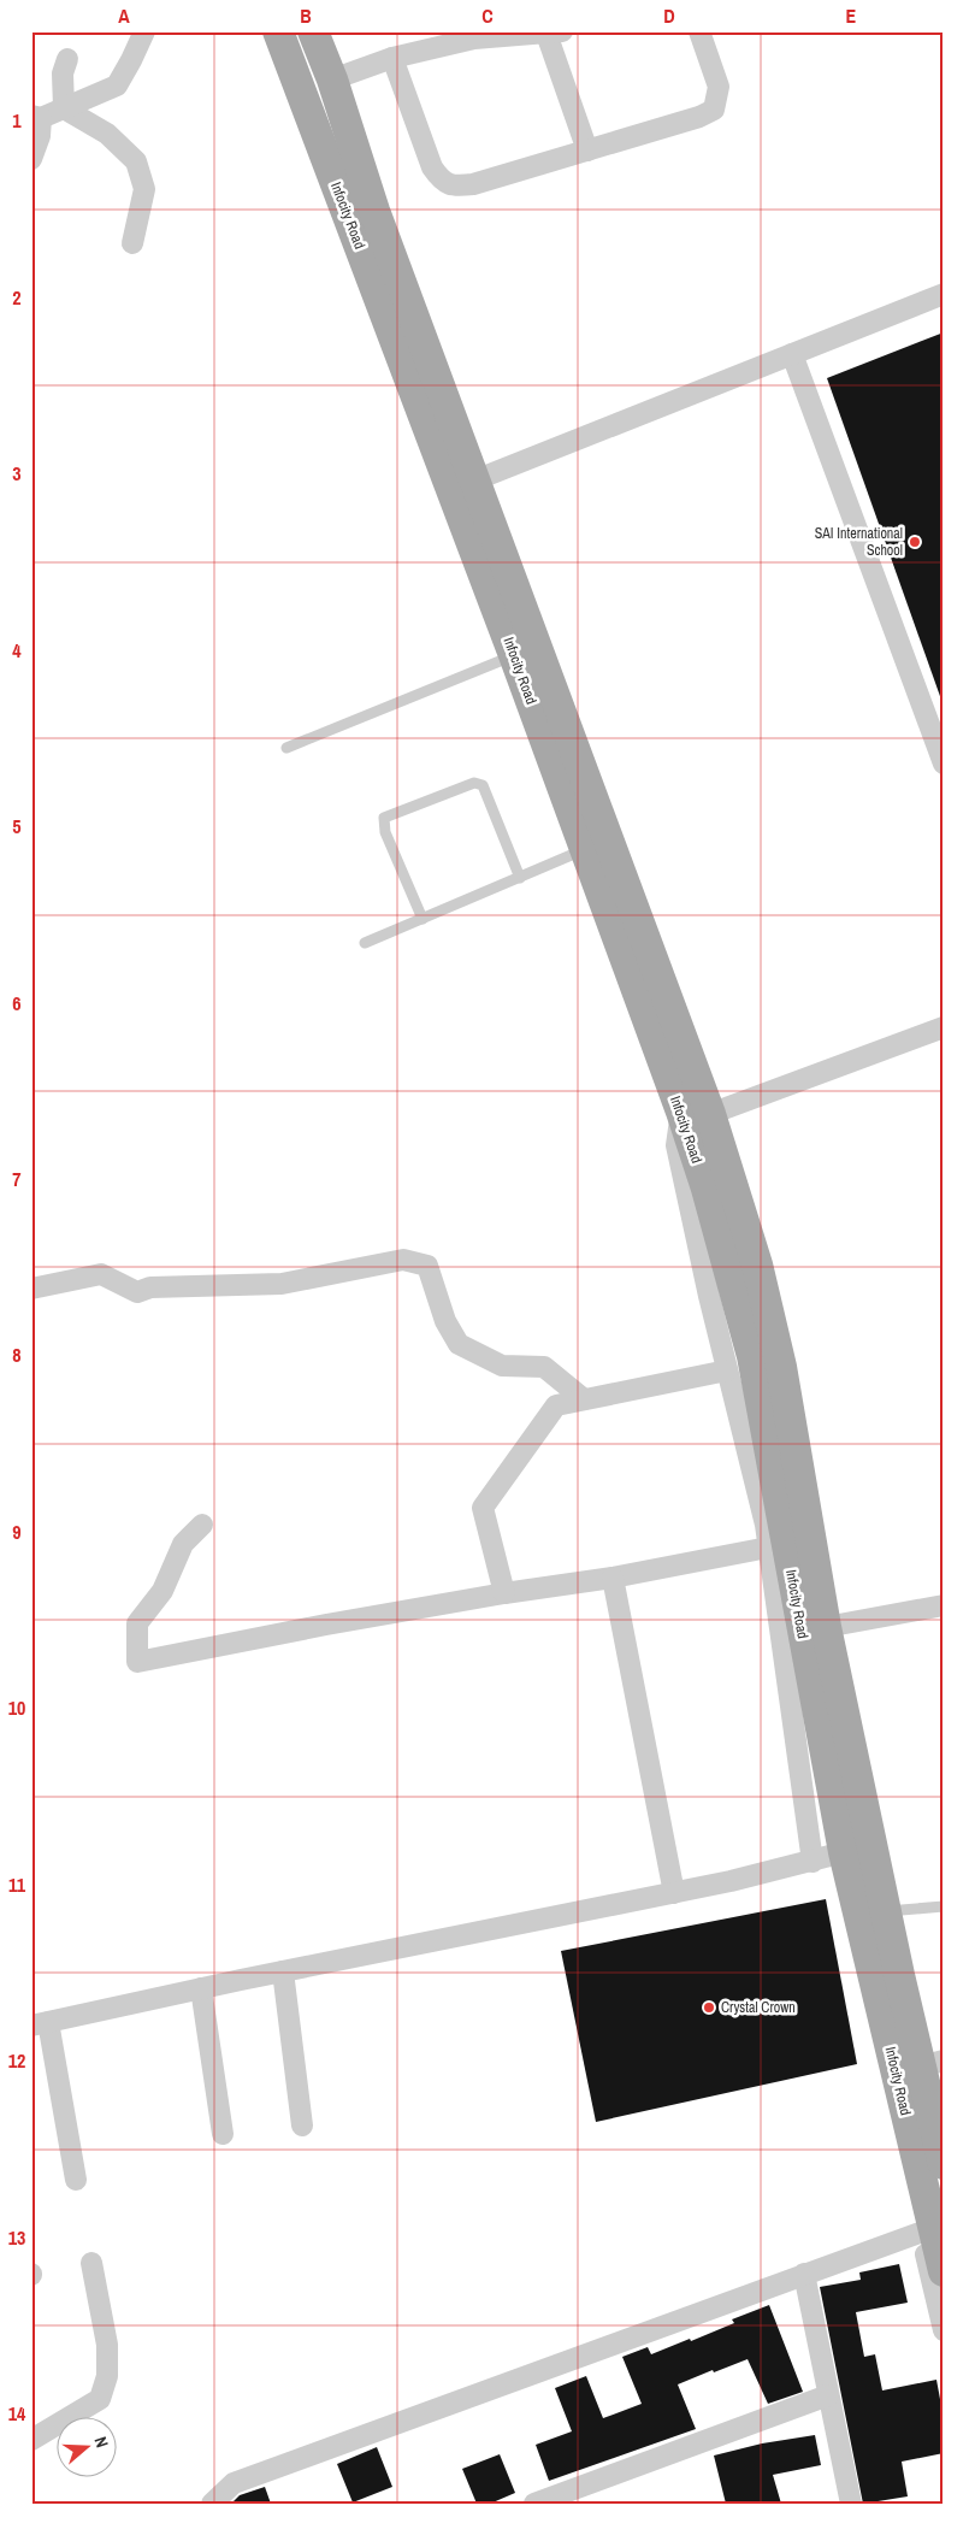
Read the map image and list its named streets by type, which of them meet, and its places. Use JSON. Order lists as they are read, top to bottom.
{
  "streets": {
    "main road": ["Infocity Road"]
  },
  "places": ["SAI International School", "Crystal Crown"],
  "north": "right",
  "grid": {
    "columns": [
      "A",
      "B",
      "C",
      "D",
      "E"
    ],
    "rows": [
      "1",
      "2",
      "3",
      "4",
      "5",
      "6",
      "7",
      "8",
      "9",
      "10",
      "11",
      "12",
      "13",
      "14"
    ]
  }
}
